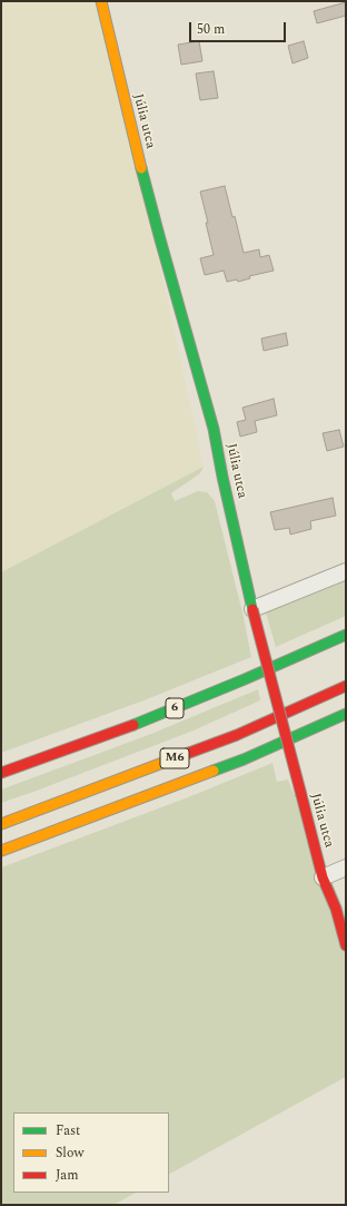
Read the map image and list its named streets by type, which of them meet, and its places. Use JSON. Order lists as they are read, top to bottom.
{
  "streets": {
    "main road": ["Júlia utca", "6", "M6"]
  },
  "legend": ["Fast", "Slow", "Jam"],
  "scale_bar": "50 m"
}
